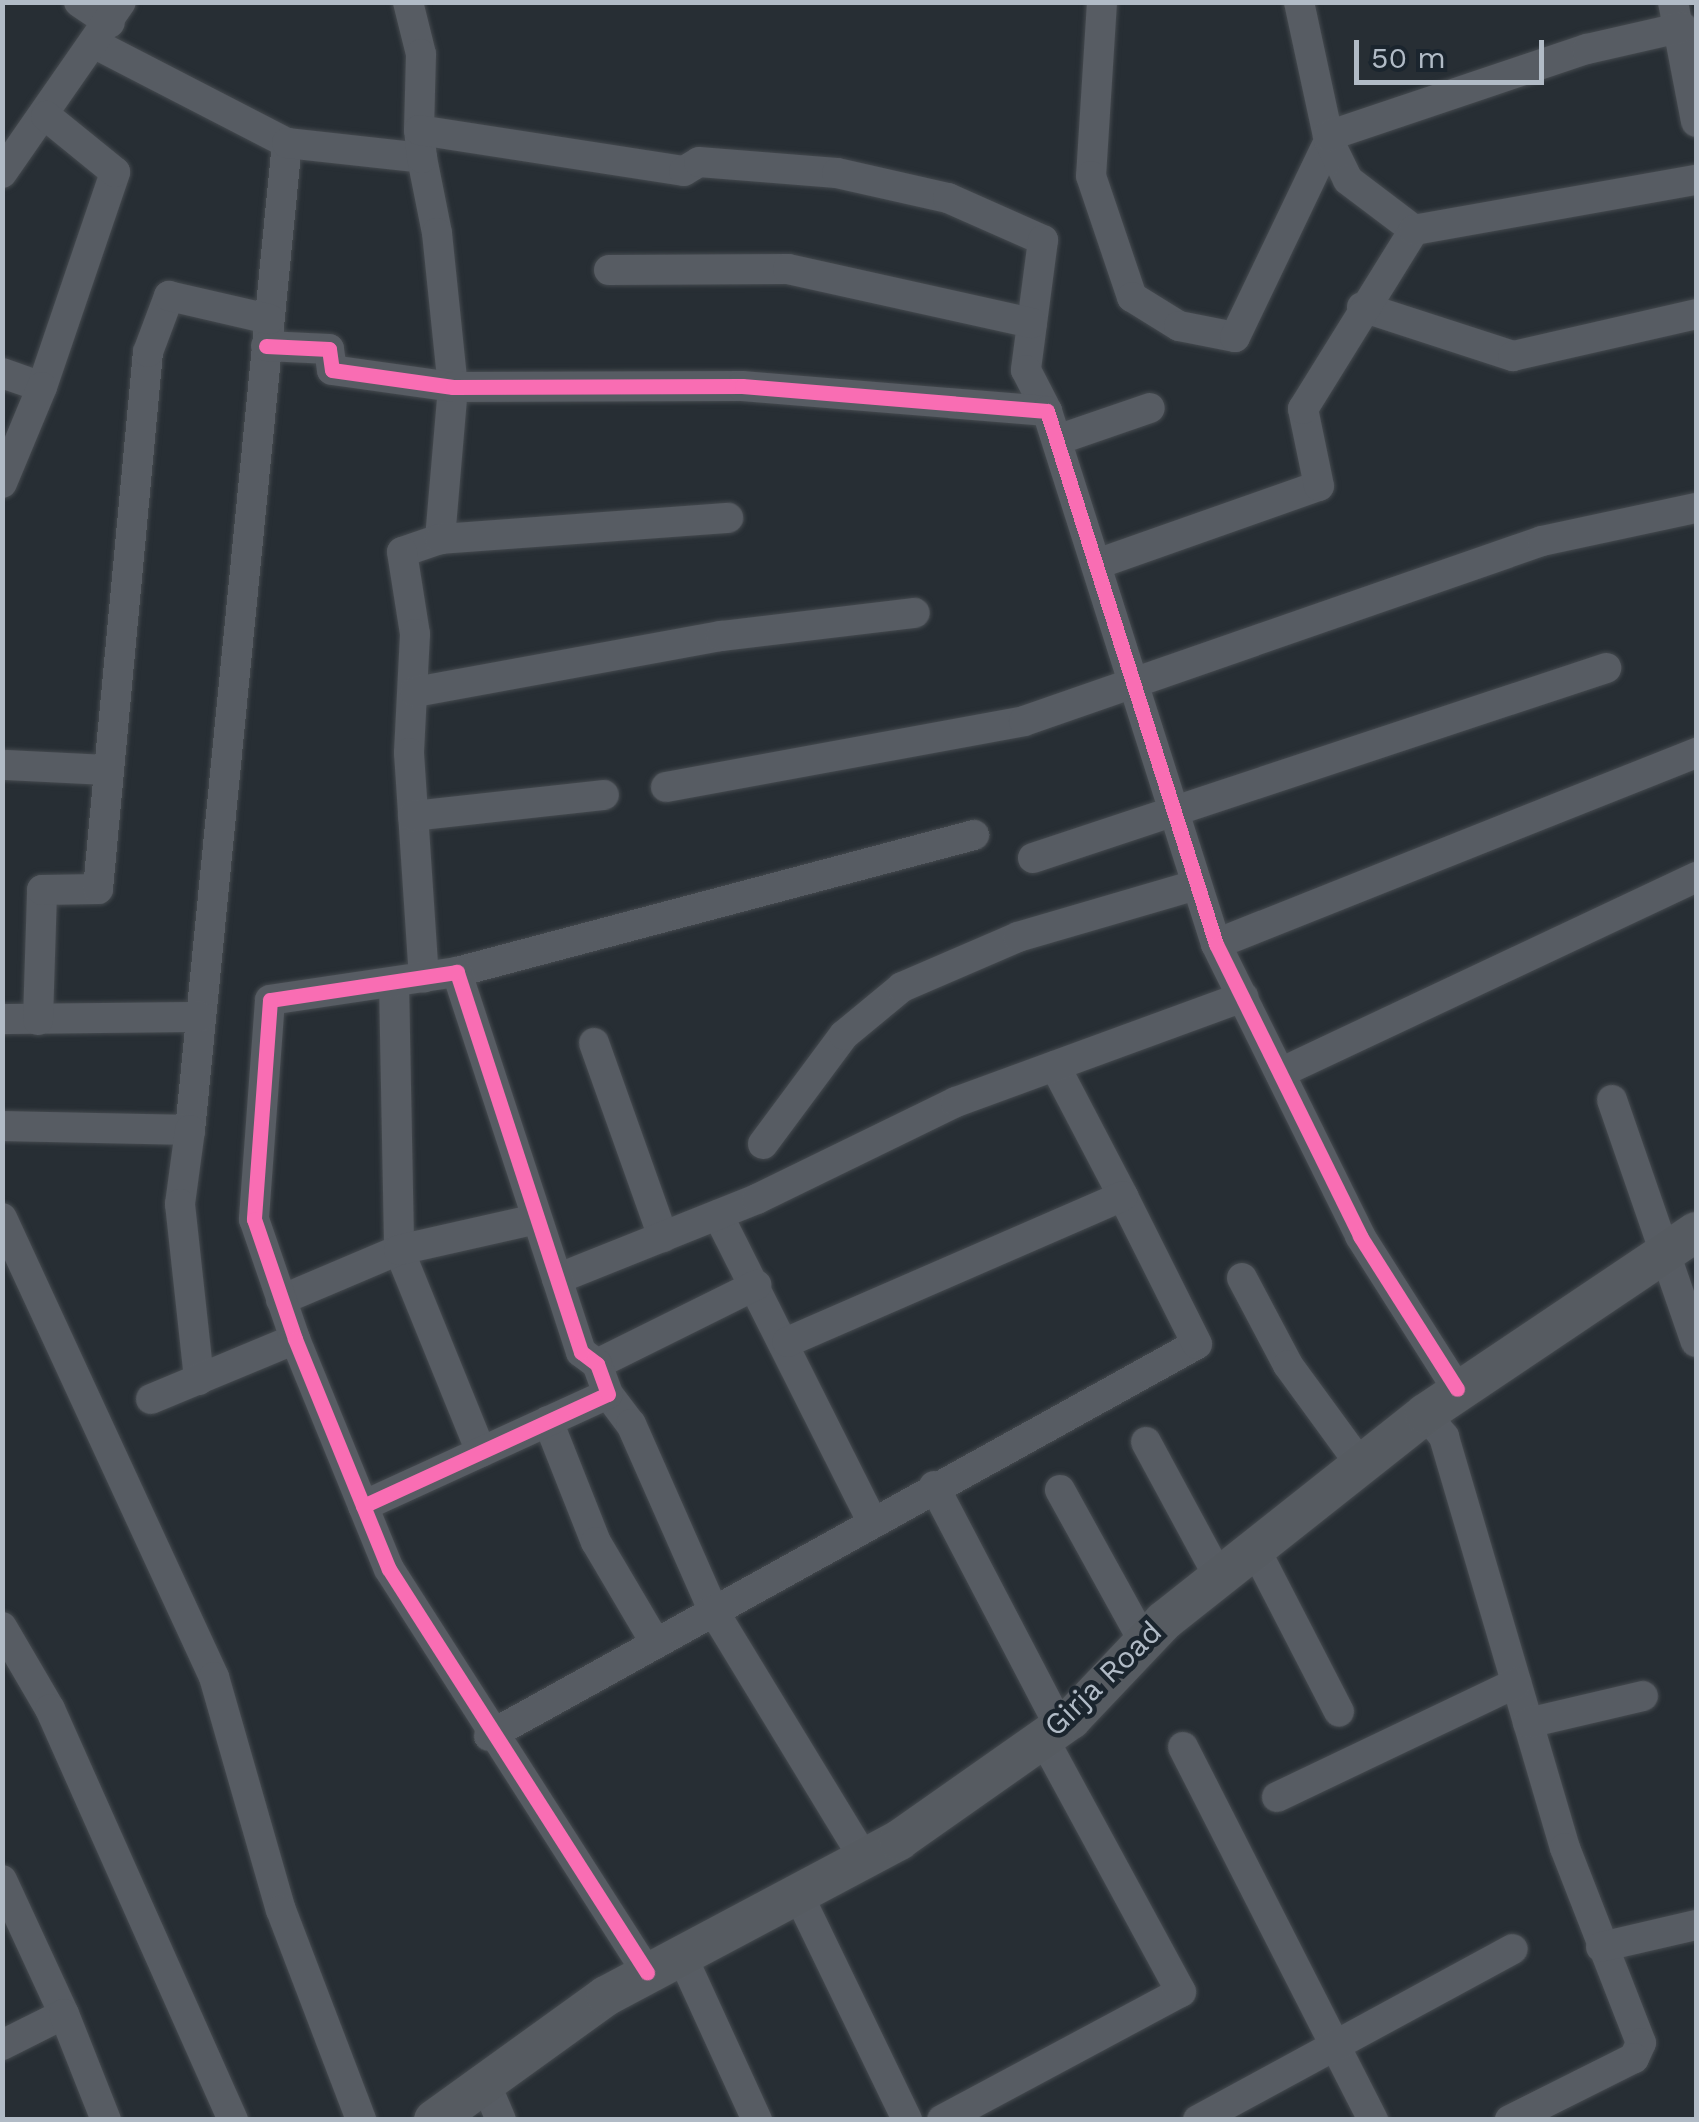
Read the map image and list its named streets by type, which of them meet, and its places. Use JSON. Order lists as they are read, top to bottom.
{
  "streets": {
    "main road": ["Girja Road"]
  },
  "scale_bar": "50 m"
}
